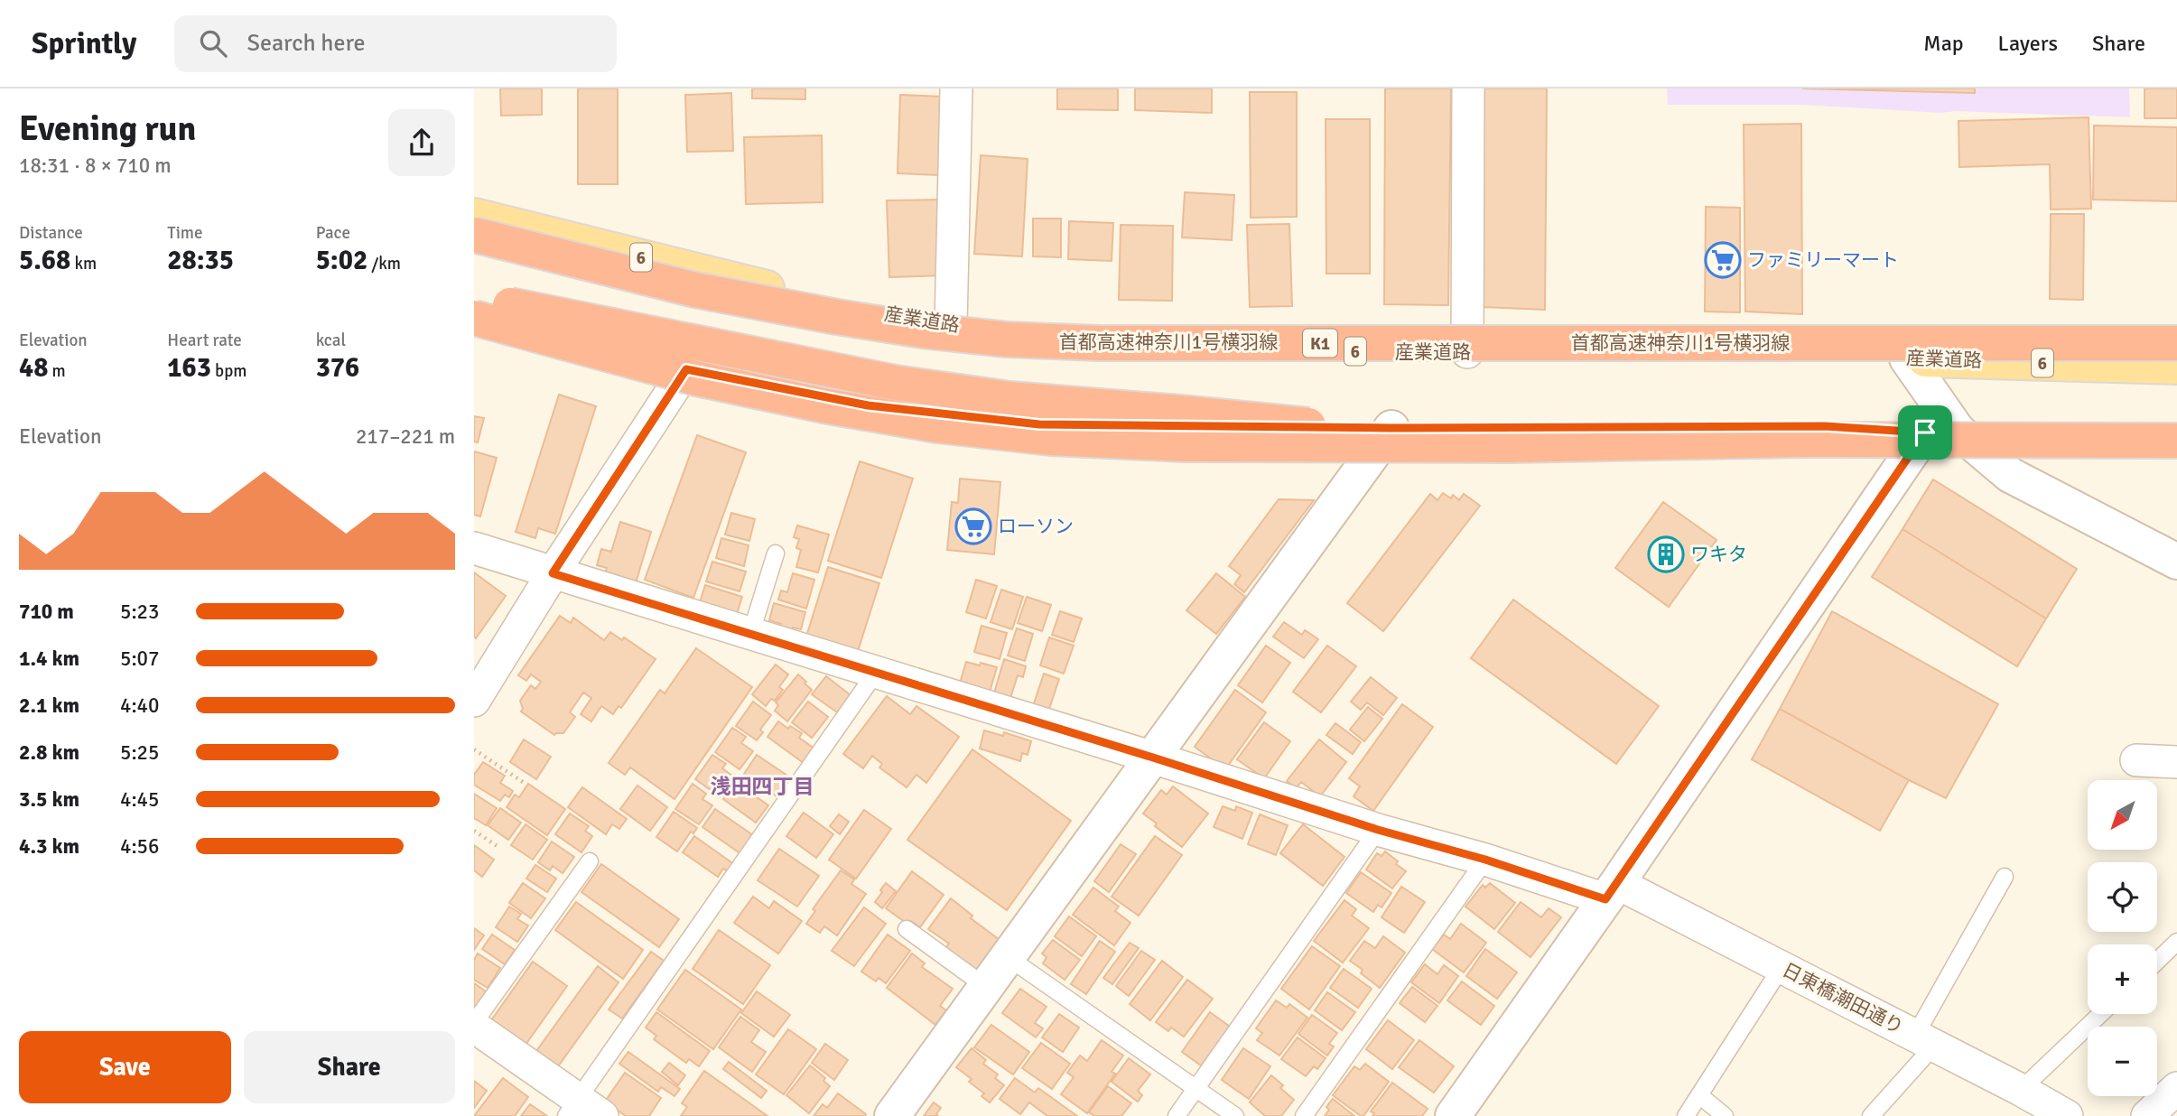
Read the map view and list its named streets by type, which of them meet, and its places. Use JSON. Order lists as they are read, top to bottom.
{
  "streets": {
    "highway": ["首都高速神奈川1号横羽線", "K1"],
    "main road": ["6", "産業道路"],
    "street": ["日東橋潮田通り"]
  },
  "districts": ["浅田四丁目"],
  "places": {
    "supermarket": ["ファミリーマート", "ローソン"],
    "building": ["ワキタ"]
  },
  "north": "bottom left",
  "page": {
    "header": "Sprintly",
    "search": "Search here",
    "nav": ["Map", "Layers", "Share"],
    "heading": ["Evening run", "18:31 · 8 × 710 m"],
    "stats": [
      ["Distance", "5.68 km"],
      ["Time", "28:35"],
      ["Pace", "5:02 /km"],
      ["Elevation", "48 m"],
      ["Heart rate", "163 bpm"],
      ["kcal", "376"]
    ],
    "chart": ["Elevation", "217–221 m"],
    "list": [
      {
        "name": "710 m",
        "note": "5:23"
      },
      {
        "name": "1.4 km",
        "note": "5:07"
      },
      {
        "name": "2.1 km",
        "note": "4:40"
      },
      {
        "name": "2.8 km",
        "note": "5:25"
      },
      {
        "name": "3.5 km",
        "note": "4:45"
      },
      {
        "name": "4.3 km",
        "note": "4:56"
      }
    ],
    "map_buttons": ["+", "−"],
    "buttons": ["Save", "Share"]
  }
}
